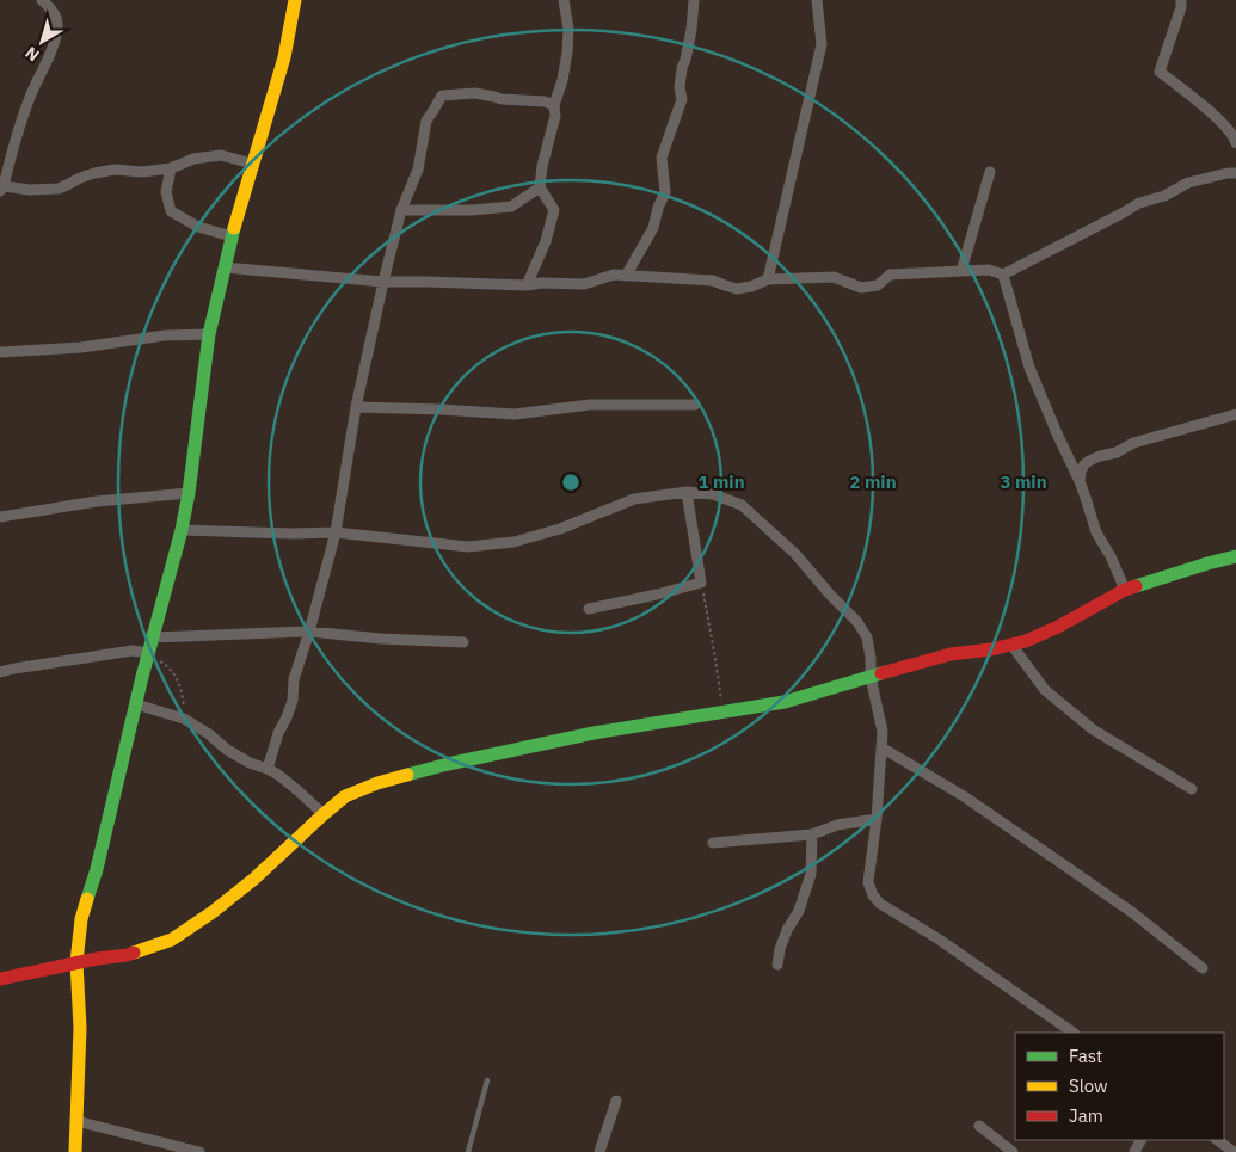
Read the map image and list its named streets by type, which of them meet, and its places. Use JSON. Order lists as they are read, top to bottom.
{
  "legend": ["Fast", "Slow", "Jam"],
  "north": "bottom left",
  "rings": ["1 min", "2 min", "3 min"]
}
